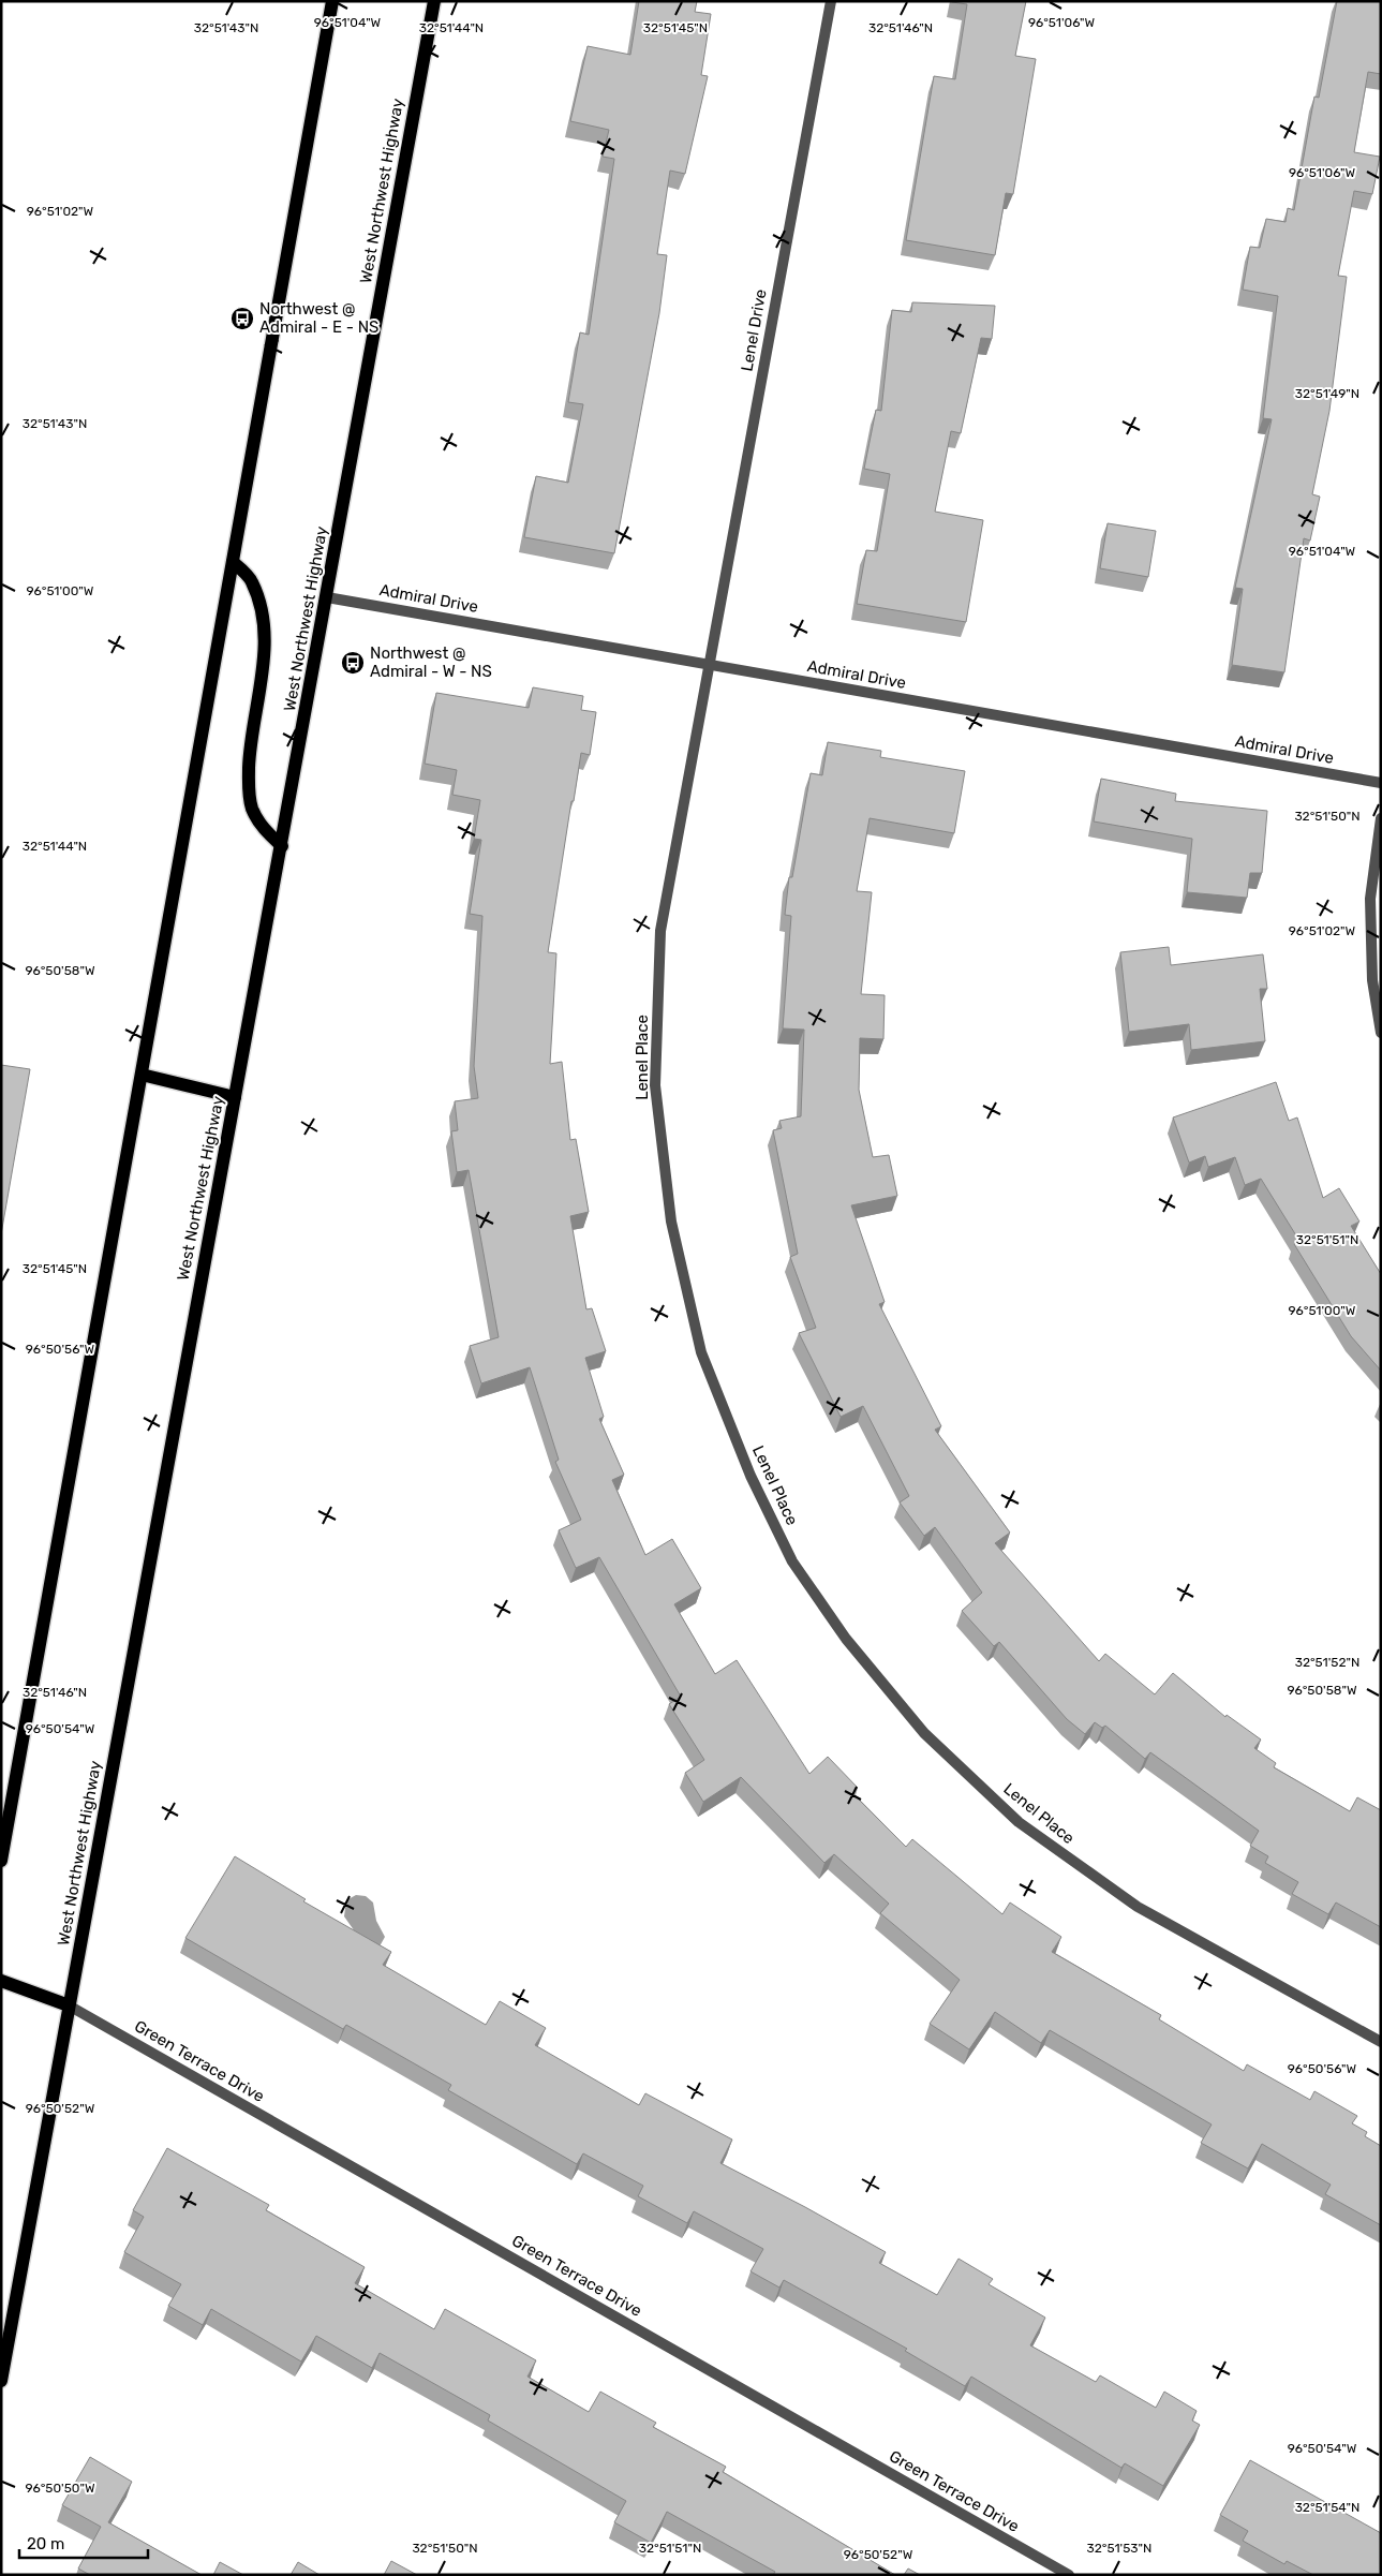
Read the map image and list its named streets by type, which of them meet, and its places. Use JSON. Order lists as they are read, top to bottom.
{
  "streets": {
    "main road": ["West Northwest Highway"],
    "street": [
      "Lenel Drive",
      "Admiral Drive",
      "Lenel Place",
      "Green Terrace Drive"
    ]
  },
  "crossings": [
    ["West Northwest Highway", "Admiral Drive"],
    ["West Northwest Highway", "Green Terrace Drive"],
    ["Lenel Drive", "Admiral Drive"],
    ["Lenel Drive", "Lenel Place"],
    ["Admiral Drive", "Lenel Place"]
  ],
  "places": {
    "bus stop": ["Northwest @ Admiral - E - NS", "Northwest @ Admiral - W - NS"]
  },
  "scale_bar": "20 m",
  "coordinates": [
    "96°51'04\"W",
    "96°51'06\"W",
    "32°51'43\"N",
    "32°51'44\"N",
    "32°51'45\"N",
    "32°51'46\"N",
    "96°51'02\"W",
    "32°51'49\"N",
    "96°51'00\"W",
    "32°51'50\"N",
    "96°50'58\"W",
    "32°51'51\"N",
    "96°50'56\"W",
    "32°51'52\"N",
    "96°50'54\"W",
    "96°50'52\"W",
    "96°50'50\"W",
    "32°51'54\"N",
    "32°51'53\"N"
  ]
}
